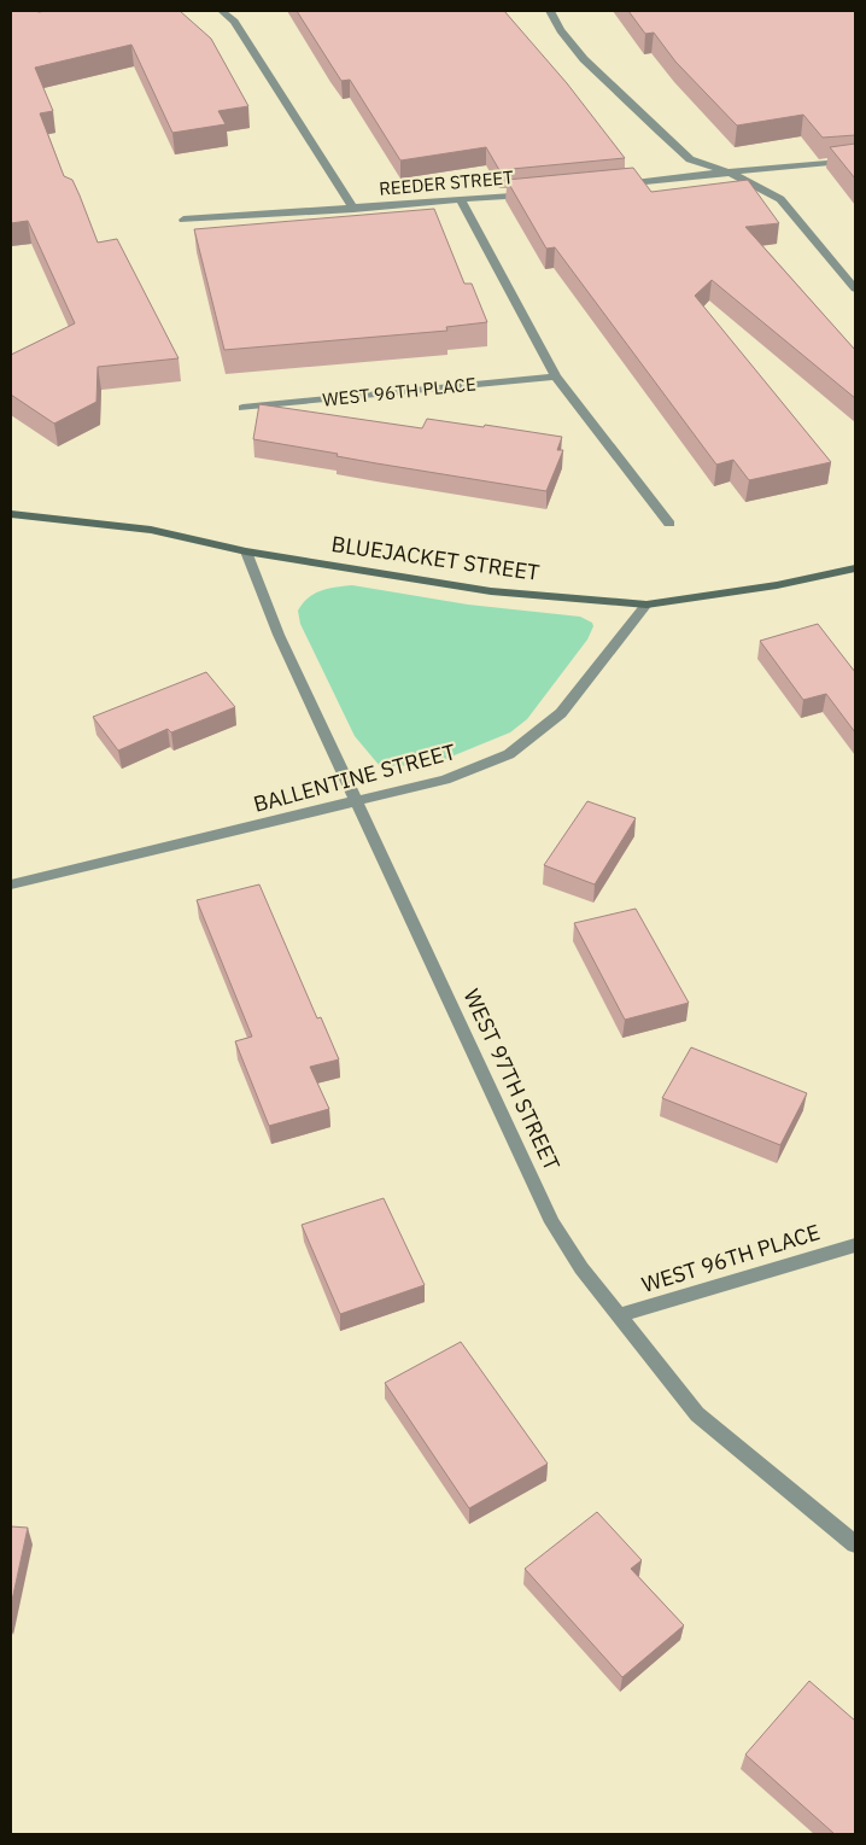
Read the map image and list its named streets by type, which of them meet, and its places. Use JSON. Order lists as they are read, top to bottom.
{
  "streets": {
    "street": [
      "REEDER STREET",
      "WEST 96TH PLACE",
      "BLUEJACKET STREET",
      "BALLENTINE STREET",
      "WEST 97TH STREET"
    ]
  },
  "crossings": [
    ["WEST 96TH PLACE", "WEST 97TH STREET"],
    ["BLUEJACKET STREET", "BALLENTINE STREET"],
    ["BLUEJACKET STREET", "WEST 97TH STREET"],
    ["BALLENTINE STREET", "WEST 97TH STREET"]
  ]
}
